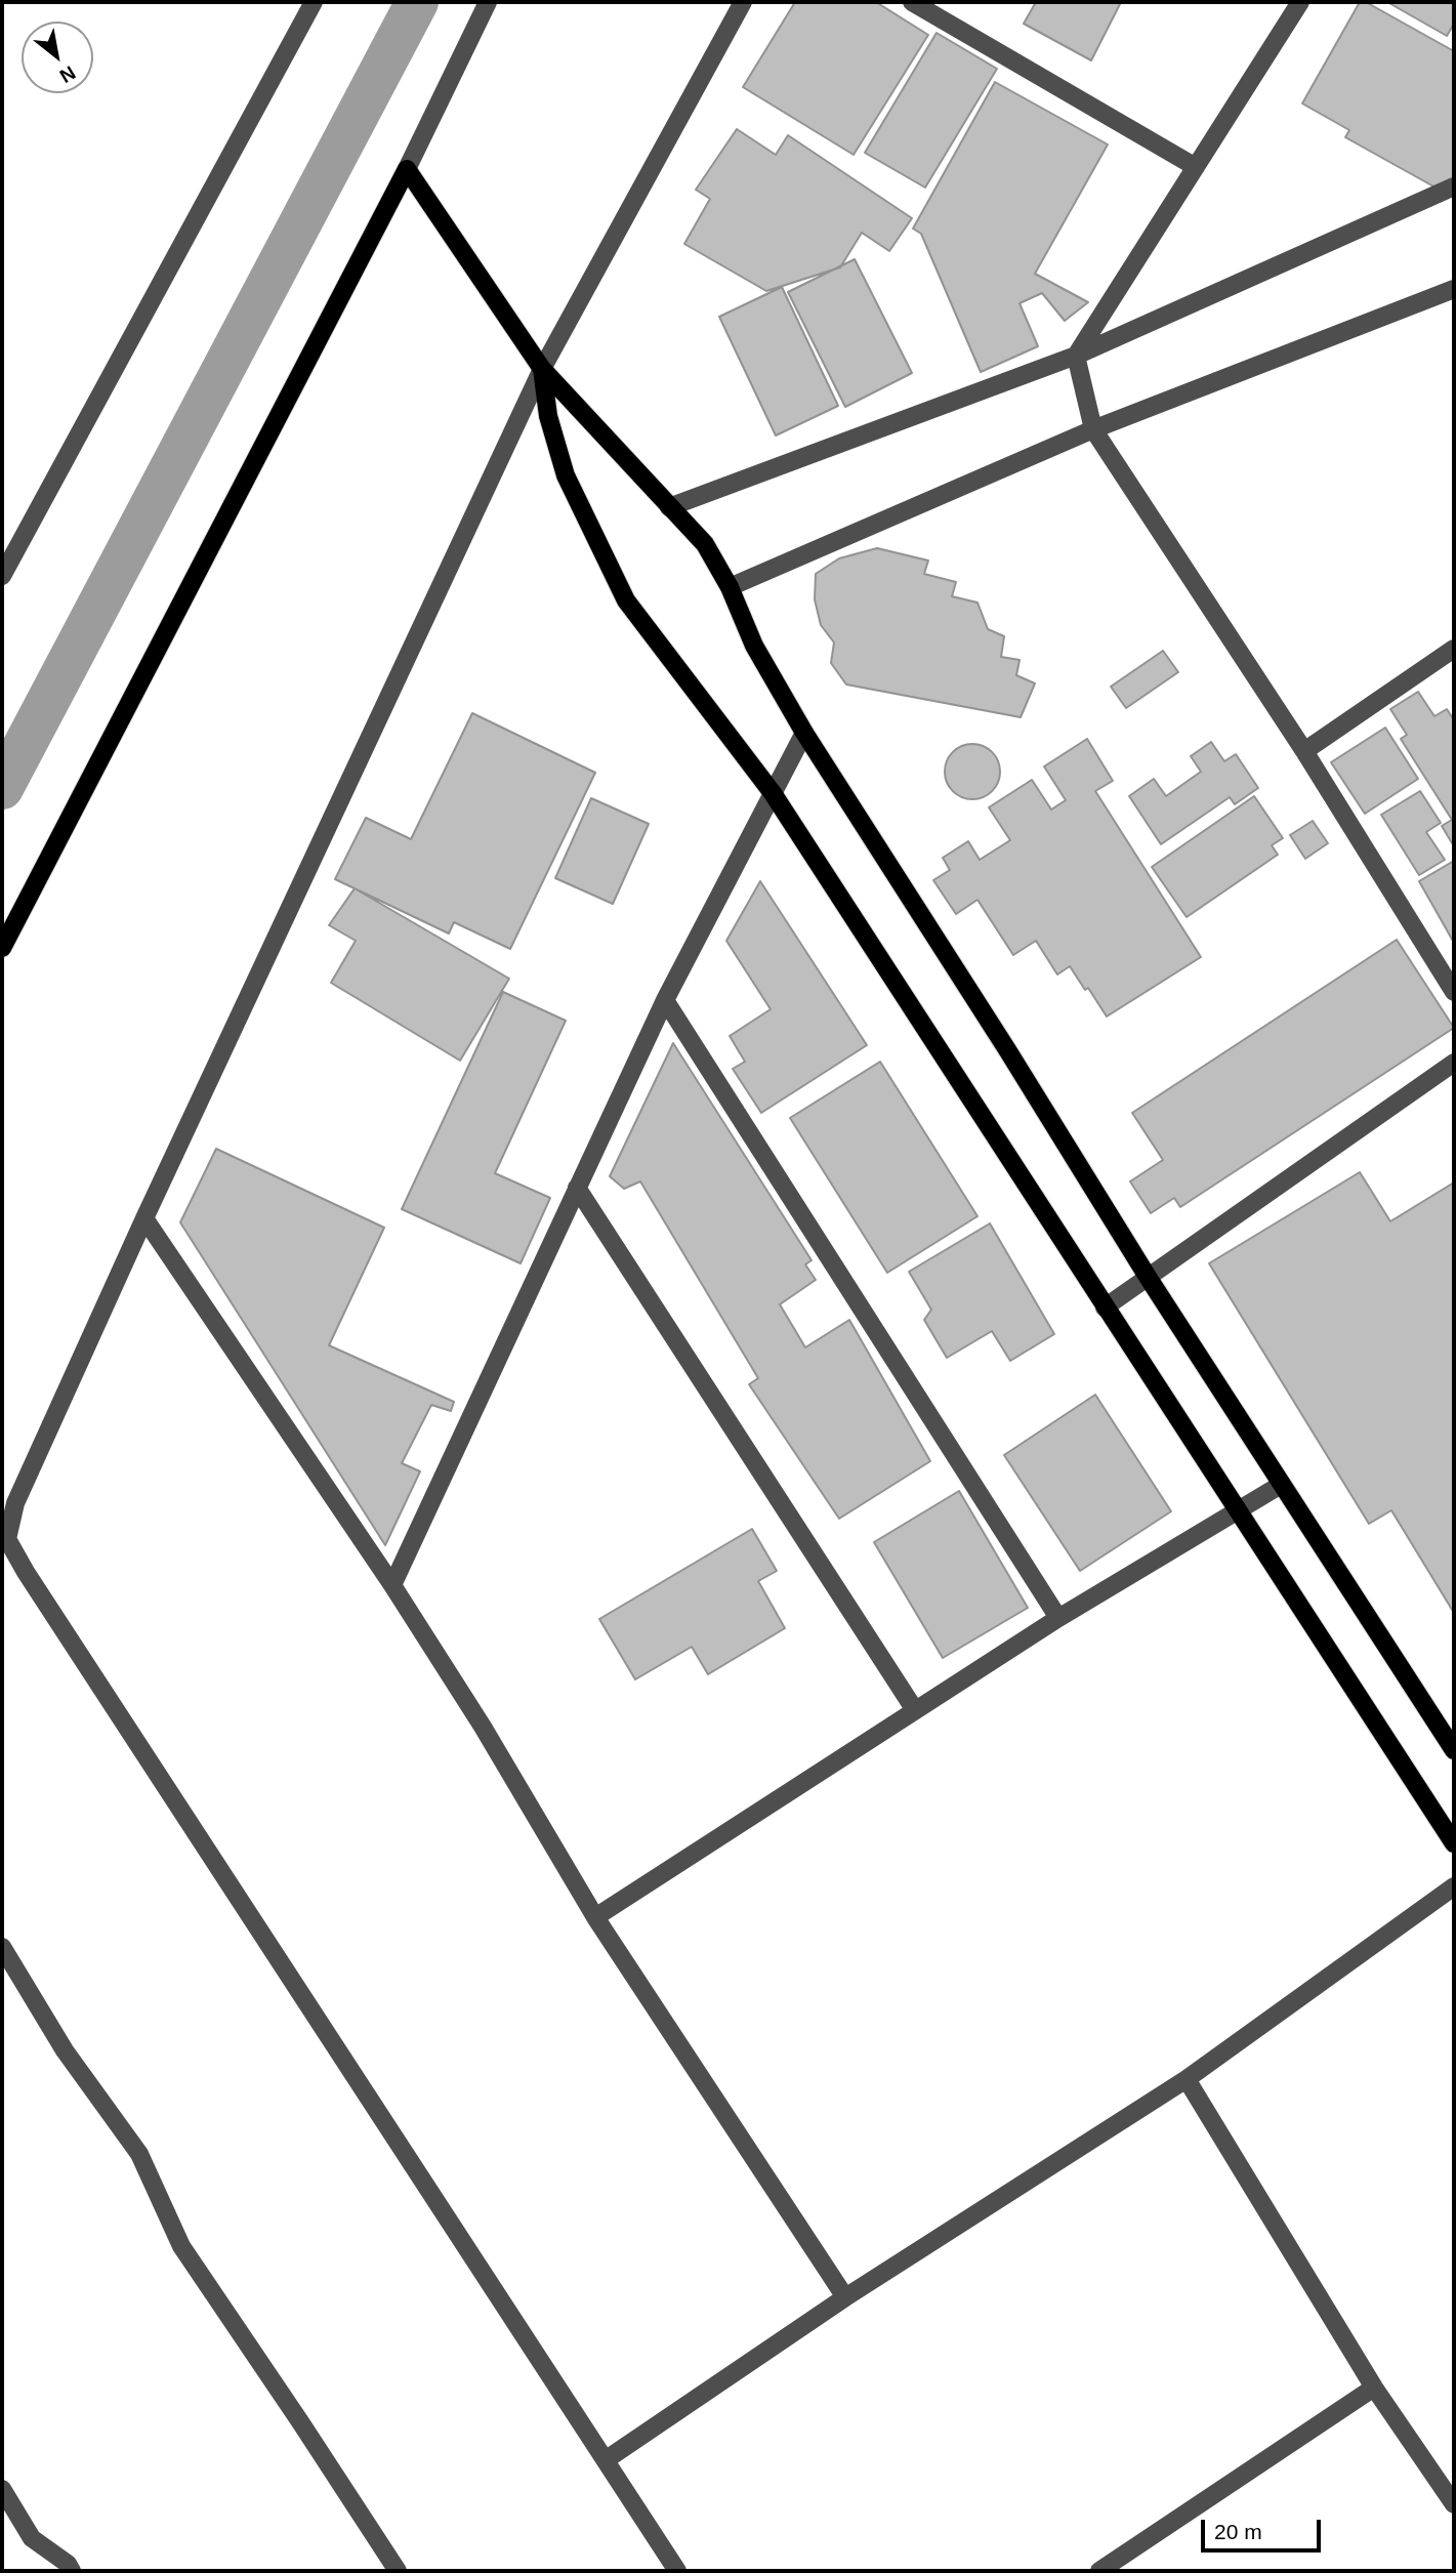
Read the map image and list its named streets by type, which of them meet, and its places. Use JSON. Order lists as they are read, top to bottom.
{
  "scale_bar": "20 m",
  "north": "bottom right"
}
